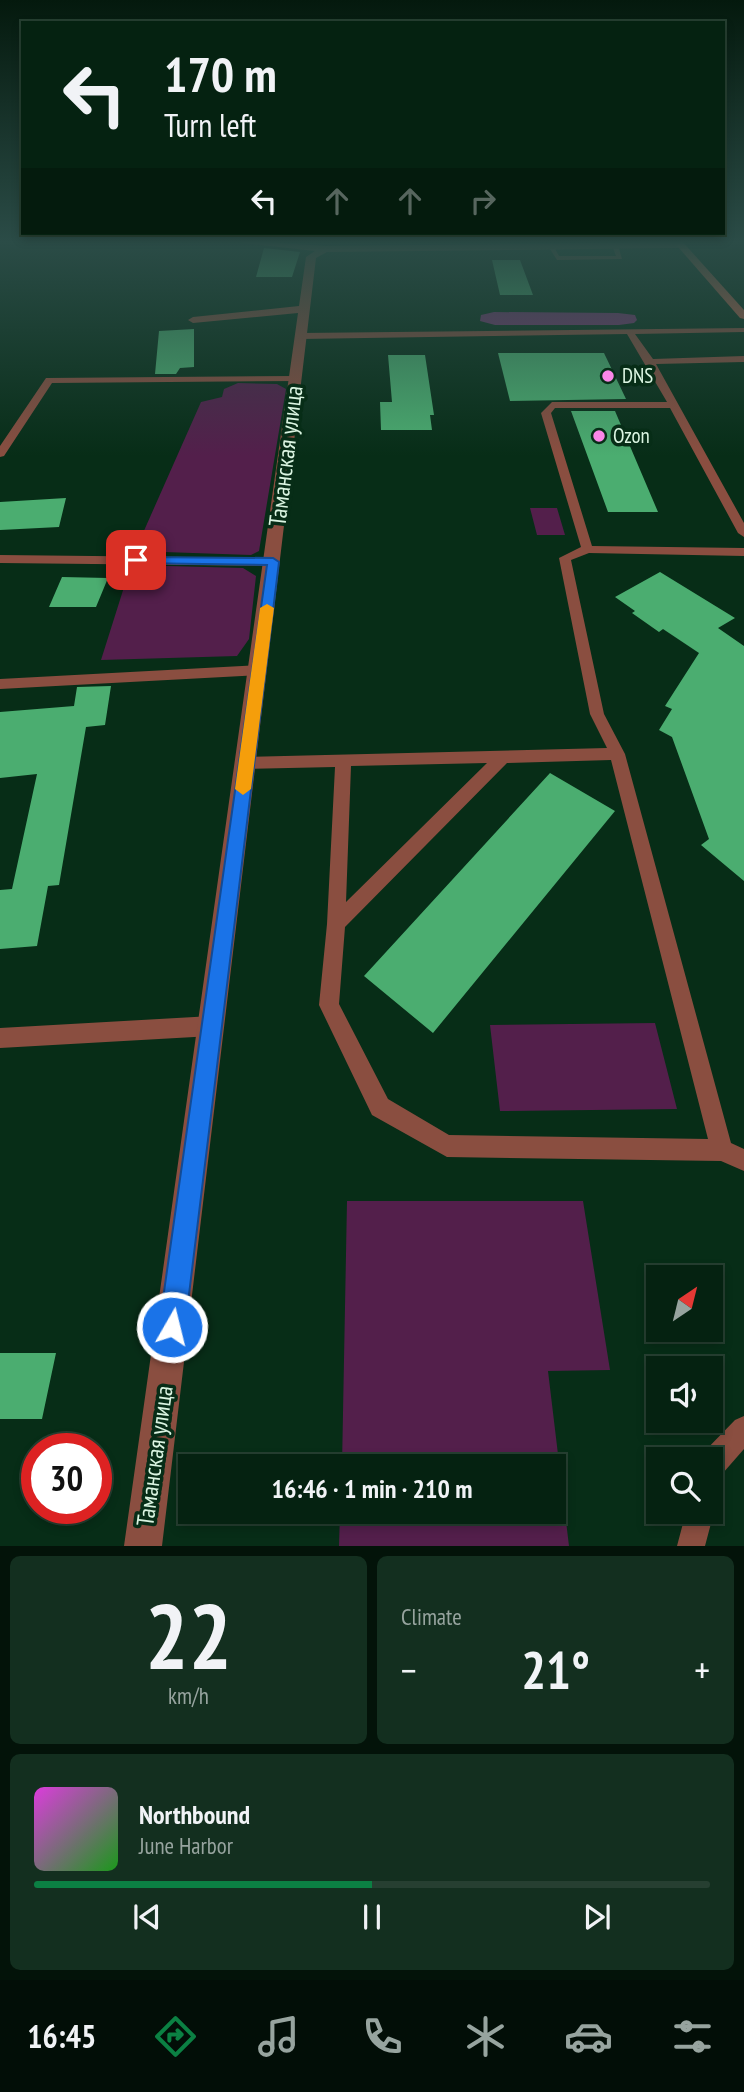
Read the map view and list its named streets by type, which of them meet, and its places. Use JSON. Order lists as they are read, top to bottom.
{
  "streets": {
    "street": ["Таманская улица"]
  },
  "places": ["DNS", "Ozon"],
  "north": "top right",
  "page": {
    "turn": ["170 m", "Turn left"],
    "limit": "30",
    "trip": "16:46 · 1 min · 210 m",
    "tile": [
      ["22", "km/h"],
      "Climate"
    ],
    "heat": ["−", "21°", "+"],
    "song": ["Northbound", "June Harbor"],
    "tabs": "16:45"
  }
}
